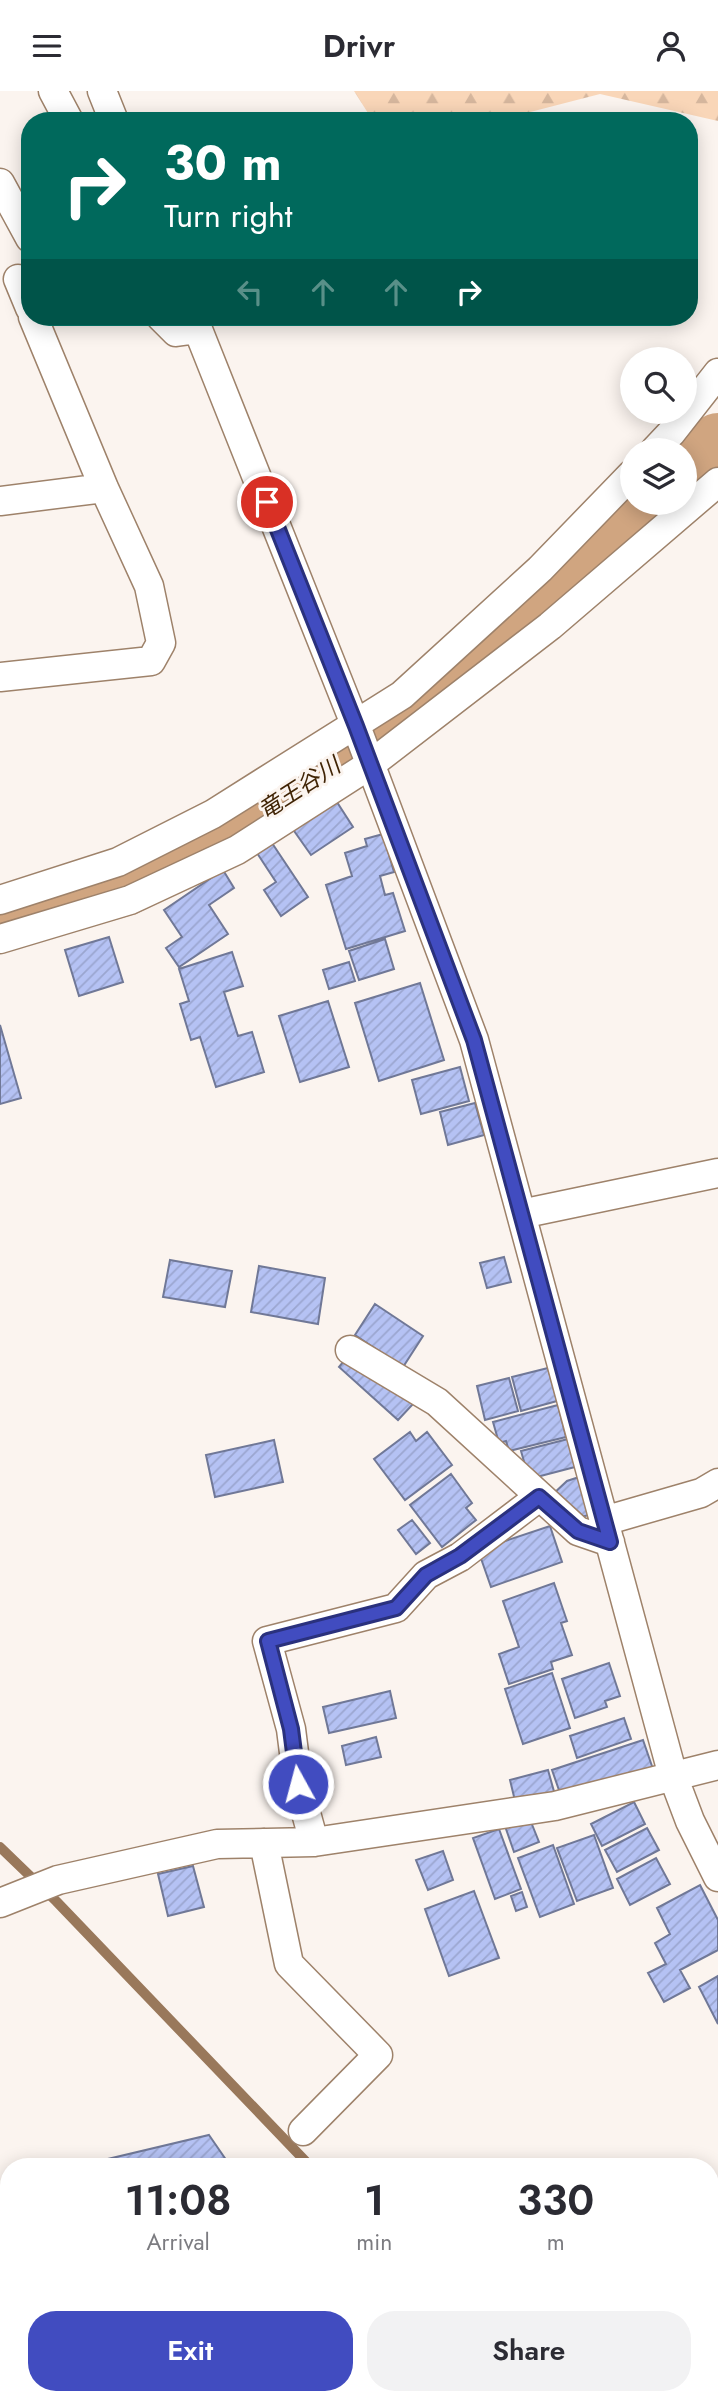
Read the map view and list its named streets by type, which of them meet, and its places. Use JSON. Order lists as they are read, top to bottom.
{
  "water": ["竜王谷川"],
  "page": {
    "header": "Drivr",
    "turn": ["30 m", "Turn right"],
    "eta": [
      "11:08",
      "Arrival",
      "1",
      "min",
      "330",
      "m"
    ],
    "buttons": ["Exit", "Share"]
  }
}
